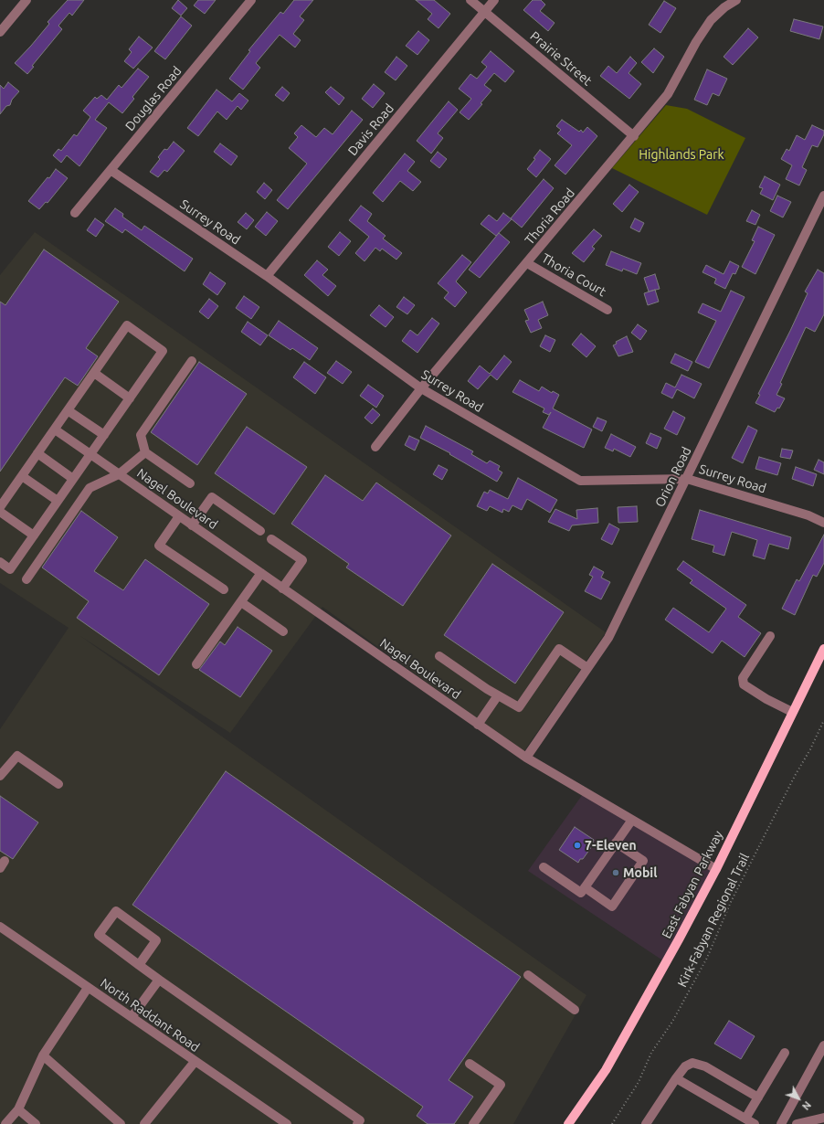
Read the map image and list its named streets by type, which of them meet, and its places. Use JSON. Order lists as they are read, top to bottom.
{
  "streets": {
    "main road": ["East Fabyan Parkway"],
    "street": [
      "Prairie Street",
      "Douglas Road",
      "Davis Road",
      "Thoria Road",
      "Surrey Road",
      "Thoria Court",
      "Orion Road",
      "Nagel Boulevard",
      "North Raddant Road"
    ],
    "path": ["Kirk-Fabyan Regional Trail"]
  },
  "crossings": [
    ["Prairie Street", "Davis Road"],
    ["Prairie Street", "Thoria Road"],
    ["Douglas Road", "Surrey Road"],
    ["Davis Road", "Surrey Road"],
    ["Thoria Road", "Surrey Road"],
    ["Thoria Road", "Thoria Court"],
    ["Surrey Road", "Orion Road"],
    ["Orion Road", "Nagel Boulevard"],
    ["Nagel Boulevard", "East Fabyan Parkway"]
  ],
  "parks": ["Highlands Park"],
  "places": ["7-Eleven", "Mobil"],
  "north": "bottom right"
}
